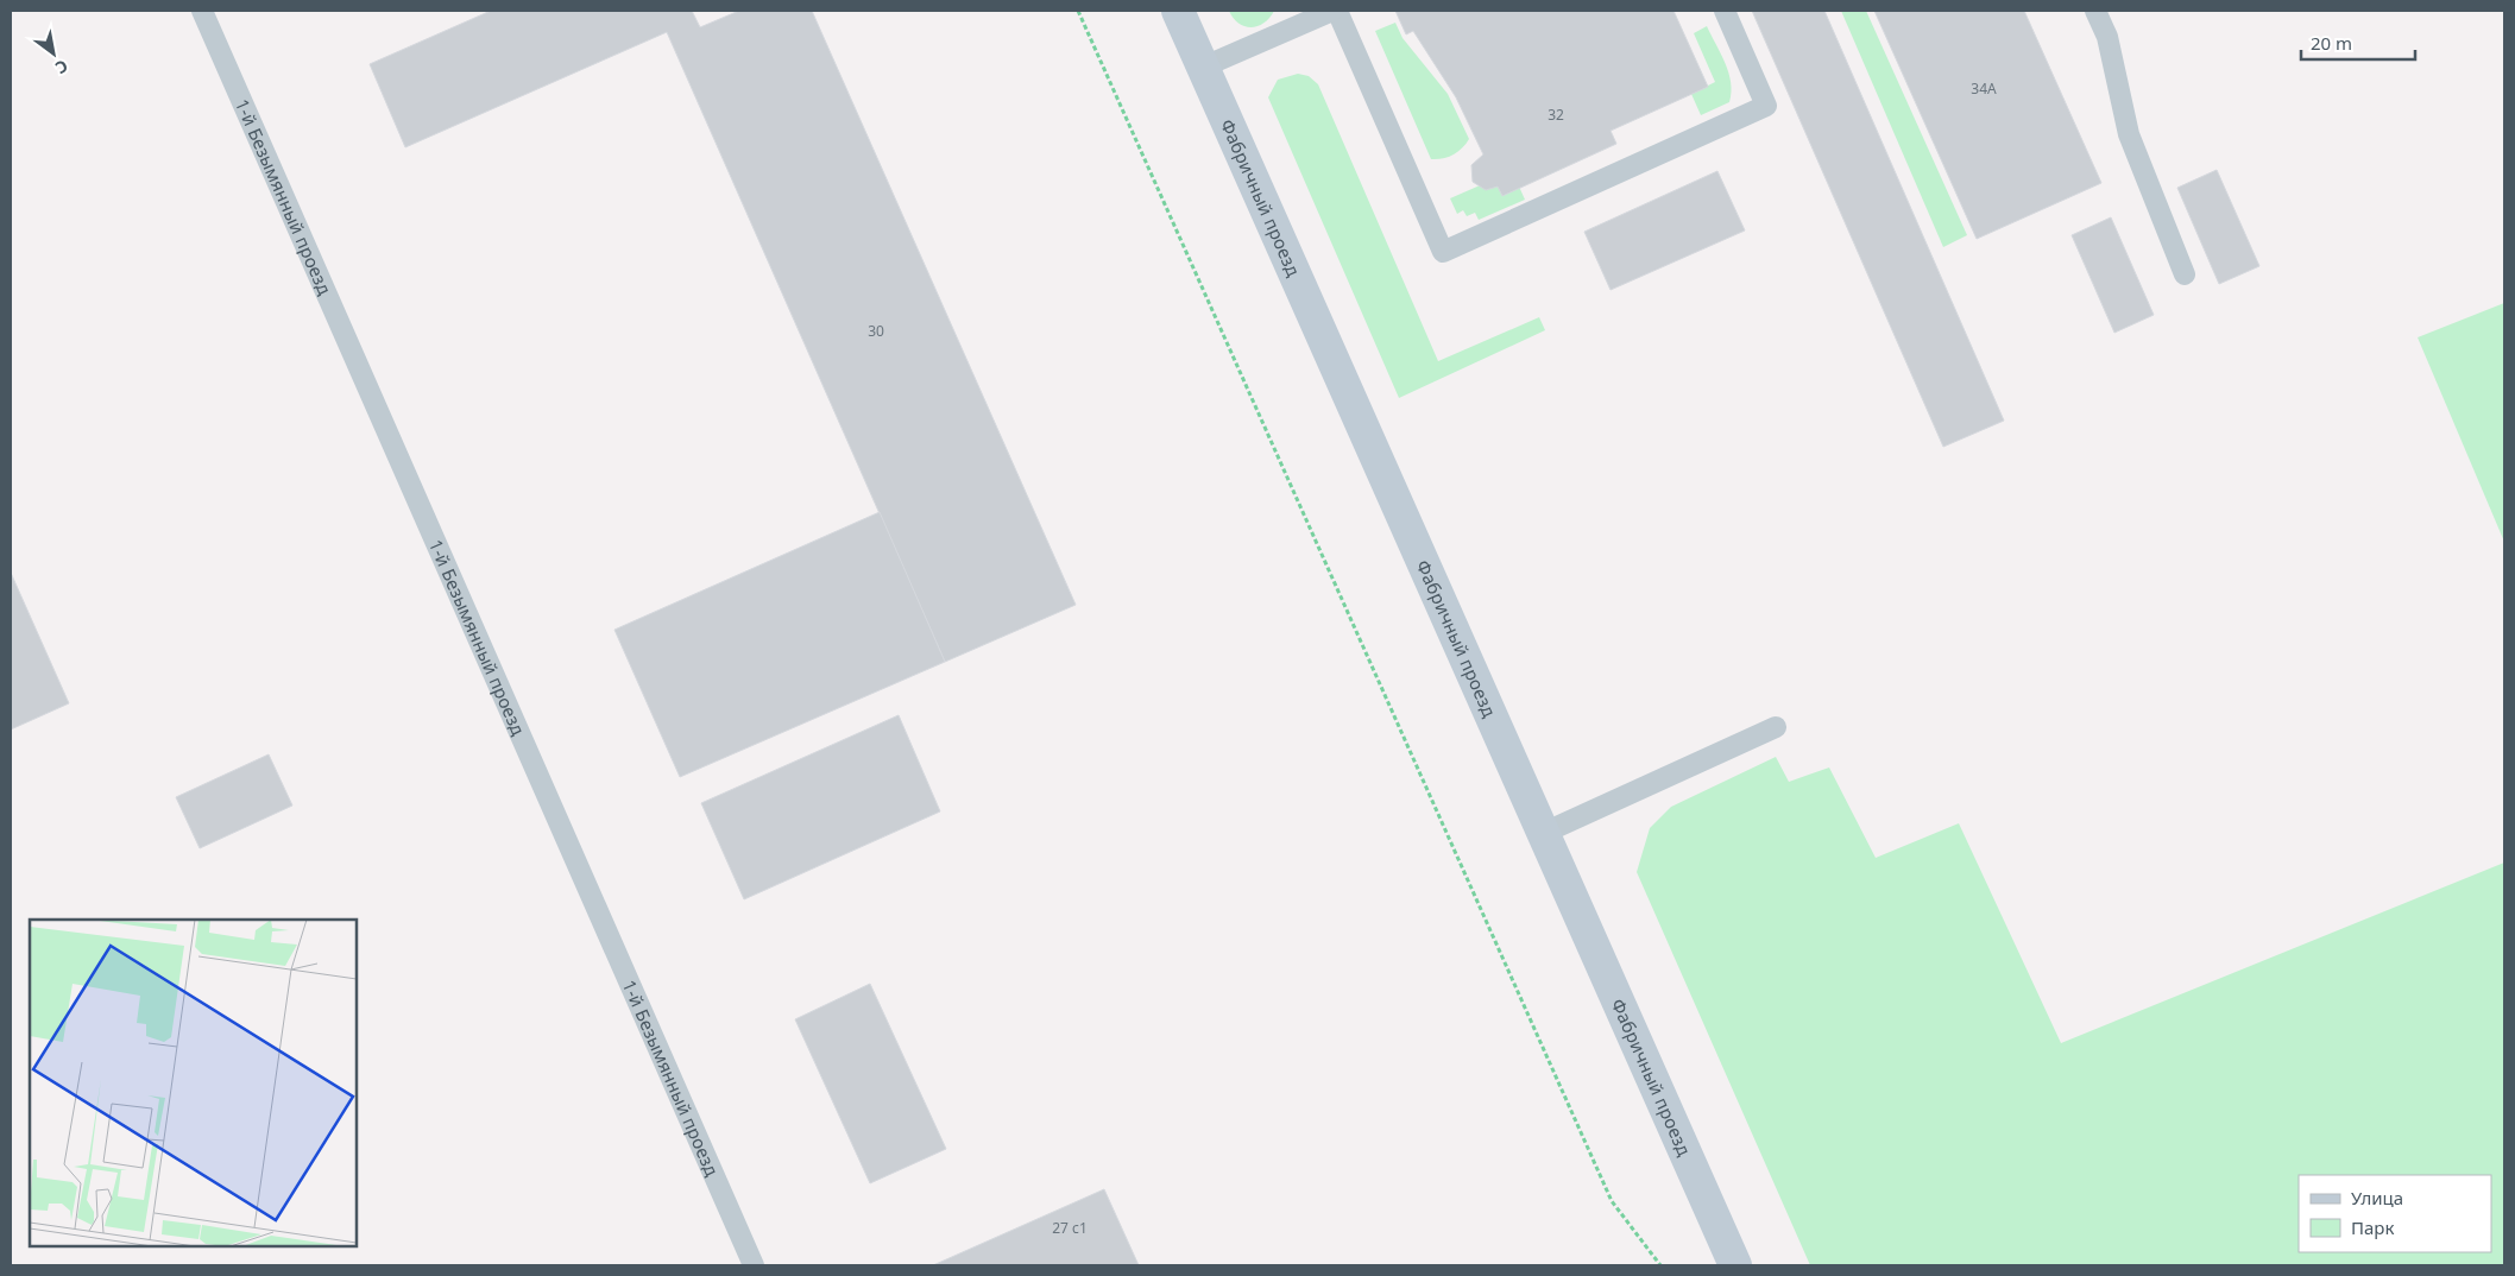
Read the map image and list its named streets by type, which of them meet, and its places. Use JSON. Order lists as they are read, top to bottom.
{
  "streets": {
    "street": ["Фабричный проезд"],
    "lane": ["1-й Безымянный проезд"]
  },
  "house_numbers": [
    "34А",
    "32",
    "30",
    "27 с1"
  ],
  "legend": ["Улица", "Парк"],
  "scale_bar": "20 m",
  "north": "bottom right"
}
